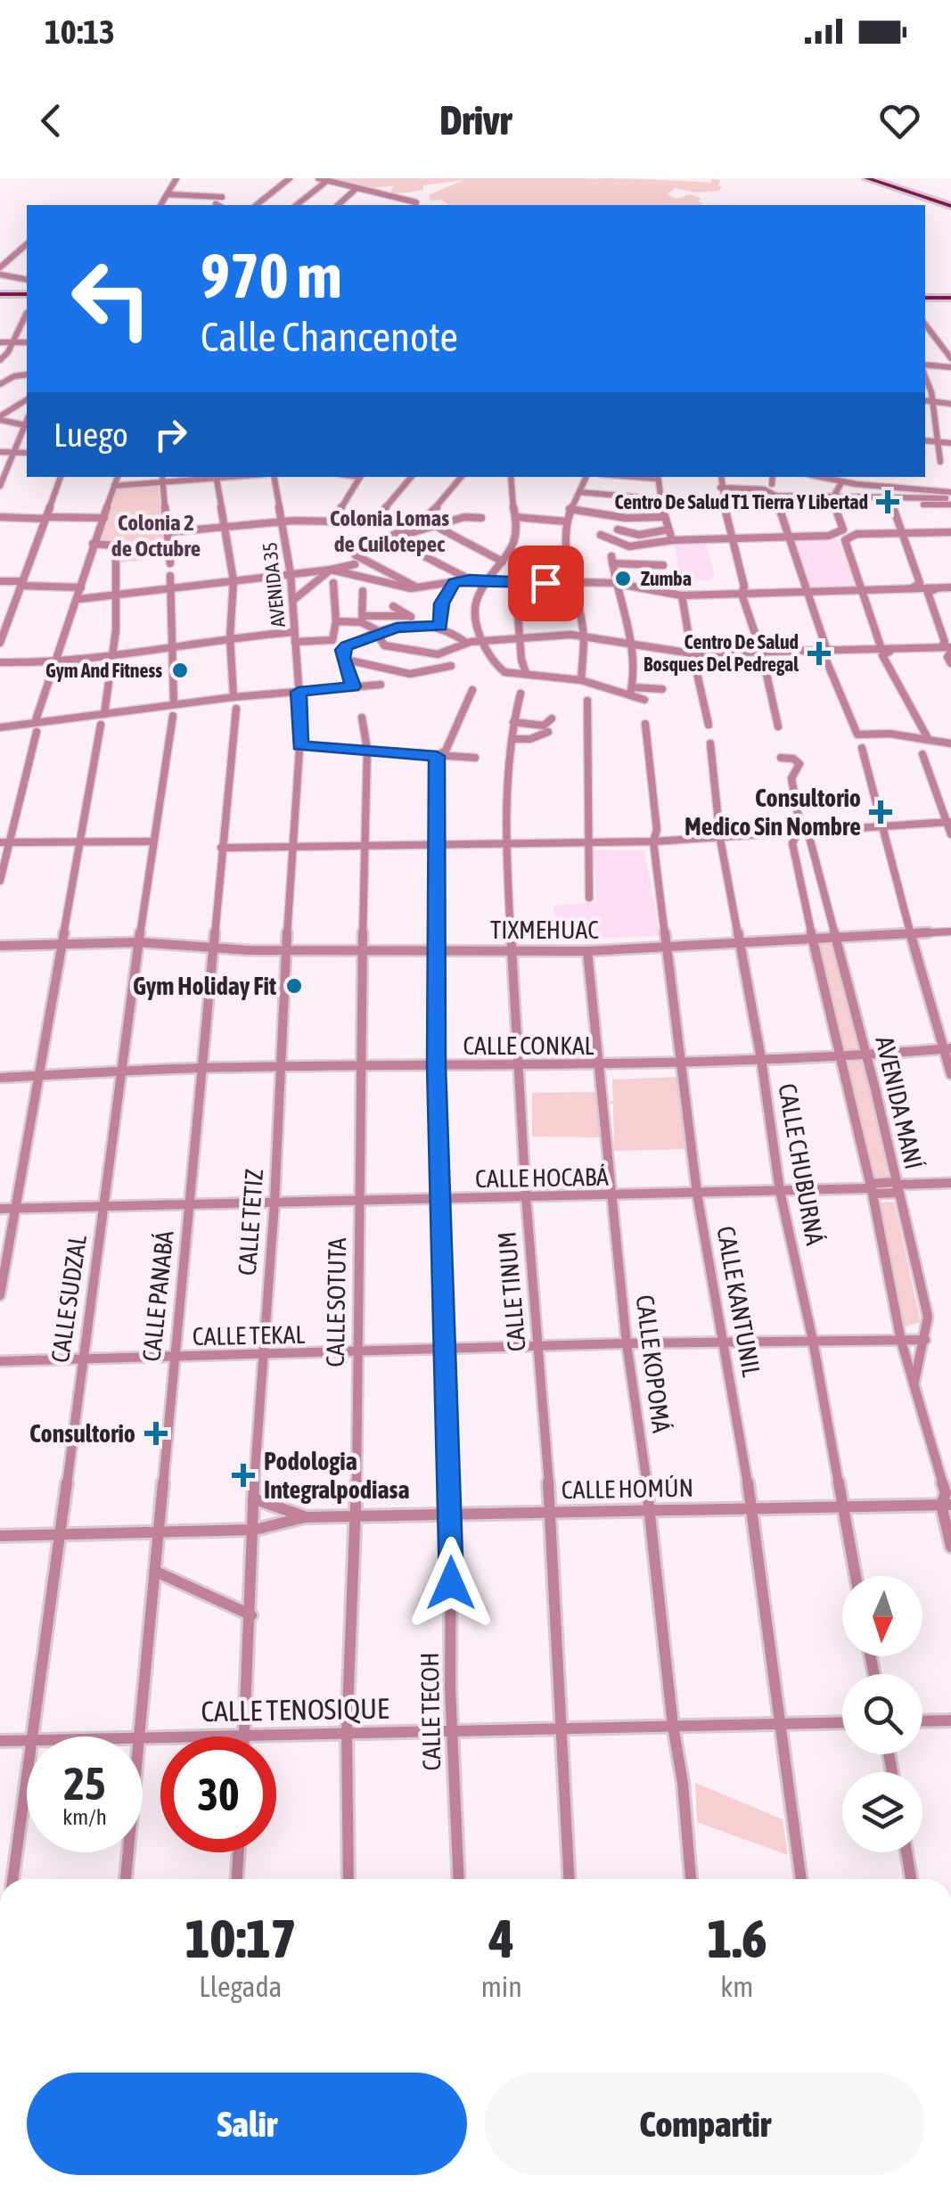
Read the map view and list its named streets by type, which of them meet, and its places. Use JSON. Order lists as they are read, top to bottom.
{
  "streets": {
    "street": [
      "AVENIDA 35",
      "TIXMEHUAC",
      "CALLE CONKAL",
      "AVENIDA MANÍ",
      "CALLE CHUBURNÁ",
      "CALLE HOCABÁ",
      "CALLE TETIZ",
      "CALLE TINUM",
      "CALLE PANABÁ",
      "CALLE SUDZAL",
      "CALLE KANTUNIL",
      "CALLE SOTUTA",
      "CALLE TEKAL",
      "CALLE KOPOMÁ",
      "CALLE HOMÚN",
      "CALLE TENOSIQUE",
      "CALLE TECOH"
    ]
  },
  "crossings": [
    ["AVENIDA 35", "CALLE TETIZ"],
    ["TIXMEHUAC", "AVENIDA MANÍ"],
    ["TIXMEHUAC", "CALLE CHUBURNÁ"],
    ["TIXMEHUAC", "CALLE TETIZ"],
    ["TIXMEHUAC", "CALLE TINUM"],
    ["TIXMEHUAC", "CALLE PANABÁ"],
    ["TIXMEHUAC", "CALLE SUDZAL"],
    ["TIXMEHUAC", "CALLE KANTUNIL"],
    ["TIXMEHUAC", "CALLE SOTUTA"],
    ["TIXMEHUAC", "CALLE KOPOMÁ"],
    ["TIXMEHUAC", "CALLE TECOH"],
    ["CALLE CONKAL", "AVENIDA MANÍ"],
    ["CALLE CONKAL", "CALLE CHUBURNÁ"],
    ["CALLE CONKAL", "CALLE TETIZ"],
    ["CALLE CONKAL", "CALLE TINUM"],
    ["CALLE CONKAL", "CALLE PANABÁ"],
    ["CALLE CONKAL", "CALLE SUDZAL"],
    ["CALLE CONKAL", "CALLE KANTUNIL"],
    ["CALLE CONKAL", "CALLE SOTUTA"],
    ["CALLE CONKAL", "CALLE KOPOMÁ"],
    ["CALLE CONKAL", "CALLE TECOH"],
    ["AVENIDA MANÍ", "CALLE HOCABÁ"],
    ["AVENIDA MANÍ", "CALLE TEKAL"],
    ["AVENIDA MANÍ", "CALLE HOMÚN"],
    ["CALLE CHUBURNÁ", "CALLE HOCABÁ"],
    ["CALLE CHUBURNÁ", "CALLE TEKAL"],
    ["CALLE CHUBURNÁ", "CALLE HOMÚN"],
    ["CALLE HOCABÁ", "CALLE TETIZ"],
    ["CALLE HOCABÁ", "CALLE TINUM"],
    ["CALLE HOCABÁ", "CALLE PANABÁ"],
    ["CALLE HOCABÁ", "CALLE SUDZAL"],
    ["CALLE HOCABÁ", "CALLE KANTUNIL"],
    ["CALLE HOCABÁ", "CALLE SOTUTA"],
    ["CALLE HOCABÁ", "CALLE KOPOMÁ"],
    ["CALLE HOCABÁ", "CALLE TECOH"],
    ["CALLE TETIZ", "CALLE TEKAL"],
    ["CALLE TETIZ", "CALLE HOMÚN"],
    ["CALLE TETIZ", "CALLE TENOSIQUE"],
    ["CALLE TINUM", "CALLE TEKAL"],
    ["CALLE TINUM", "CALLE HOMÚN"],
    ["CALLE TINUM", "CALLE TENOSIQUE"],
    ["CALLE PANABÁ", "CALLE TEKAL"],
    ["CALLE PANABÁ", "CALLE HOMÚN"],
    ["CALLE SUDZAL", "CALLE TEKAL"],
    ["CALLE SUDZAL", "CALLE HOMÚN"],
    ["CALLE KANTUNIL", "CALLE TEKAL"],
    ["CALLE KANTUNIL", "CALLE HOMÚN"],
    ["CALLE KANTUNIL", "CALLE TENOSIQUE"],
    ["CALLE SOTUTA", "CALLE TEKAL"],
    ["CALLE SOTUTA", "CALLE HOMÚN"],
    ["CALLE SOTUTA", "CALLE TENOSIQUE"],
    ["CALLE TEKAL", "CALLE KOPOMÁ"],
    ["CALLE TEKAL", "CALLE TECOH"],
    ["CALLE KOPOMÁ", "CALLE HOMÚN"],
    ["CALLE KOPOMÁ", "CALLE TENOSIQUE"],
    ["CALLE HOMÚN", "CALLE TECOH"],
    ["CALLE TENOSIQUE", "CALLE TECOH"]
  ],
  "districts": ["Colonia Lomas de Cuilotepec", "Colonia 2 de Octubre"],
  "places": {
    "health": [
      "Centro De Salud T1 Tierra Y Libertad",
      "Centro De Salud Bosques Del Pedregal",
      "Consultorio Medico Sin Nombre",
      "Consultorio",
      "Podologia Integralpodiasa"
    ],
    "other": ["Zumba", "Gym And Fitness", "Gym Holiday Fit"]
  },
  "north": "bottom",
  "page": {
    "status": "10:13",
    "header": "Drivr",
    "turn": ["970 m", "Calle Chancenote"],
    "then": "Luego",
    "speed": "25 km/h",
    "limit": "30",
    "eta": [
      "10:17",
      "Llegada",
      "4",
      "min",
      "1.6",
      "km"
    ],
    "buttons": ["Salir", "Compartir"]
  }
}
